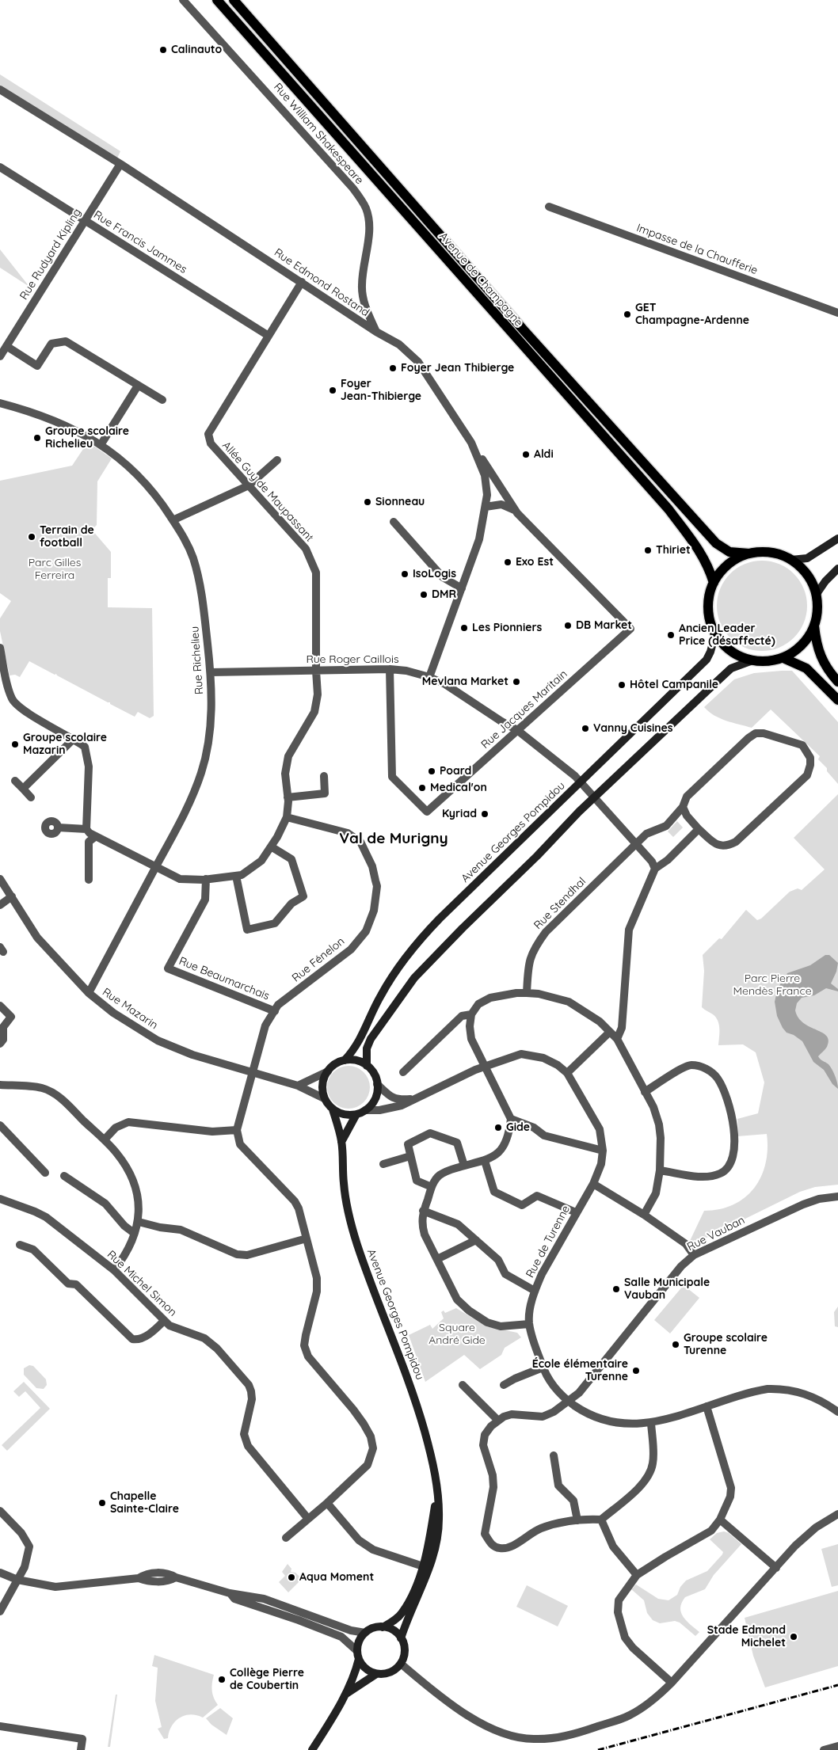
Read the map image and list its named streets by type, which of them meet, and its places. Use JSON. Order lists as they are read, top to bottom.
{
  "streets": {
    "main road": ["Avenue de Champagne", "Avenue Georges Pompidou"],
    "street": [
      "Rue William Shakespeare",
      "Rue Francis Jammes",
      "Impasse de la Chaufferie",
      "Rue Rudyard Kipling",
      "Rue Edmond Rostand",
      "Allée Guy de Maupassant",
      "Rue Roger Caillois",
      "Rue Richelieu",
      "Rue Jacques Maritain",
      "Rue Stendhal",
      "Rue Fénelon",
      "Rue Beaumarchais",
      "Rue Mazarin",
      "Rue Vauban",
      "Rue de Turenne",
      "Rue Michel Simon"
    ]
  },
  "crossings": [
    ["Rue William Shakespeare", "Rue Edmond Rostand"],
    ["Rue Francis Jammes", "Rue Rudyard Kipling"],
    ["Rue Francis Jammes", "Allée Guy de Maupassant"],
    ["Rue Rudyard Kipling", "Rue Edmond Rostand"],
    ["Avenue de Champagne", "Avenue Georges Pompidou"],
    ["Rue Edmond Rostand", "Allée Guy de Maupassant"],
    ["Rue Edmond Rostand", "Rue Roger Caillois"],
    ["Rue Edmond Rostand", "Rue Jacques Maritain"],
    ["Allée Guy de Maupassant", "Rue Roger Caillois"],
    ["Allée Guy de Maupassant", "Rue Fénelon"],
    ["Rue Roger Caillois", "Rue Richelieu"],
    ["Rue Roger Caillois", "Rue Jacques Maritain"],
    ["Rue Roger Caillois", "Avenue Georges Pompidou"],
    ["Rue Roger Caillois", "Rue Stendhal"],
    ["Rue Richelieu", "Rue Mazarin"],
    ["Avenue Georges Pompidou", "Rue Mazarin"],
    ["Avenue Georges Pompidou", "Rue de Turenne"],
    ["Rue Fénelon", "Rue Beaumarchais"],
    ["Rue Fénelon", "Rue Mazarin"],
    ["Rue Mazarin", "Rue de Turenne"],
    ["Rue Vauban", "Rue de Turenne"]
  ],
  "districts": ["Val de Murigny"],
  "parks": ["Parc Gilles Ferreira", "Parc Pierre Mendès France", "Square André Gide"],
  "places": [
    "Calinauto",
    "GET Champagne-Ardenne",
    "Foyer Jean Thibierge",
    "Foyer Jean-Thibierge",
    "Groupe scolaire Richelieu",
    "Aldi",
    "Sionneau",
    "Terrain de football",
    "Thiriet",
    "Exo Est",
    "IsoLogis",
    "DMR",
    "DB Market",
    "Les Pionniers",
    "Ancien Leader Price (désaffecté)",
    "Mevlana Market",
    "Hôtel Campanile",
    "Vanny Cuisines",
    "Groupe scolaire Mazarin",
    "Poard",
    "Medical'on",
    "Kyriad",
    "Gide",
    "Salle Municipale Vauban",
    "Groupe scolaire Turenne",
    "École élémentaire Turenne",
    "Chapelle Sainte-Claire",
    "Aqua Moment",
    "Stade Edmond Michelet",
    "Collège Pierre de Coubertin"
  ]
}
